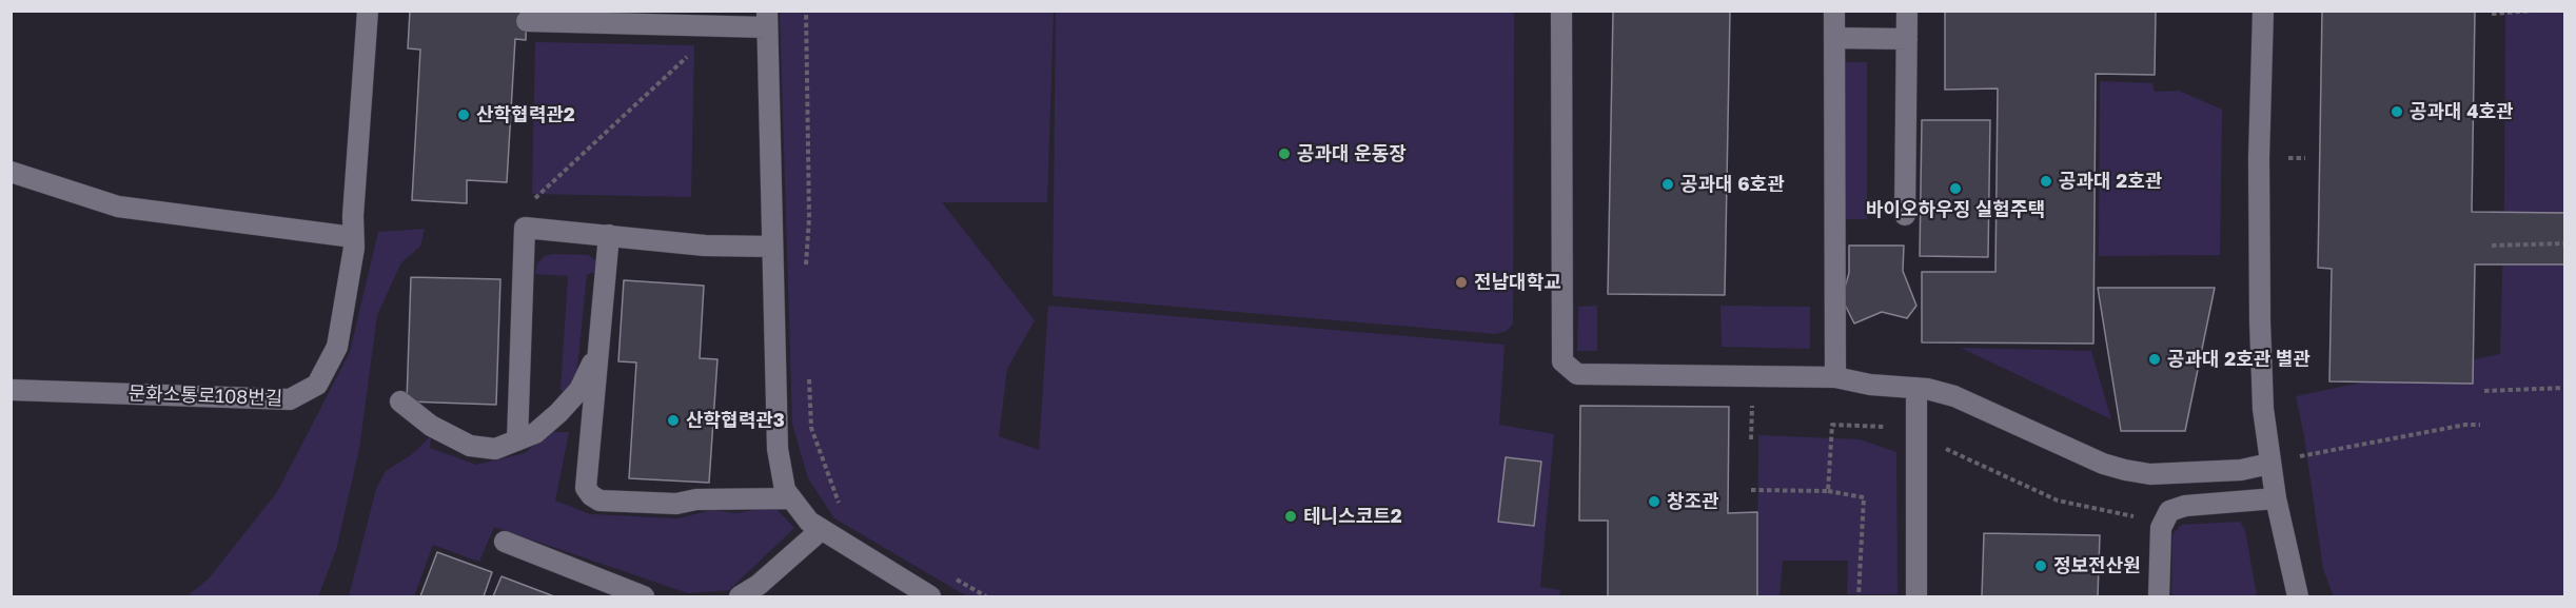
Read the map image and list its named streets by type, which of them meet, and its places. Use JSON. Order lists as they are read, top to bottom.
{
  "streets": {
    "lane": ["문화소통로108번길"]
  },
  "places": [
    "공과대 4호관",
    "산학협력관2",
    "공과대 운동장",
    "공과대 2호관",
    "공과대 6호관",
    "바이오하우징 실험주택",
    "전남대학교",
    "공과대 2호관 별관",
    "산학협력관3",
    "창조관",
    "테니스코트2",
    "정보전산원"
  ]
}
